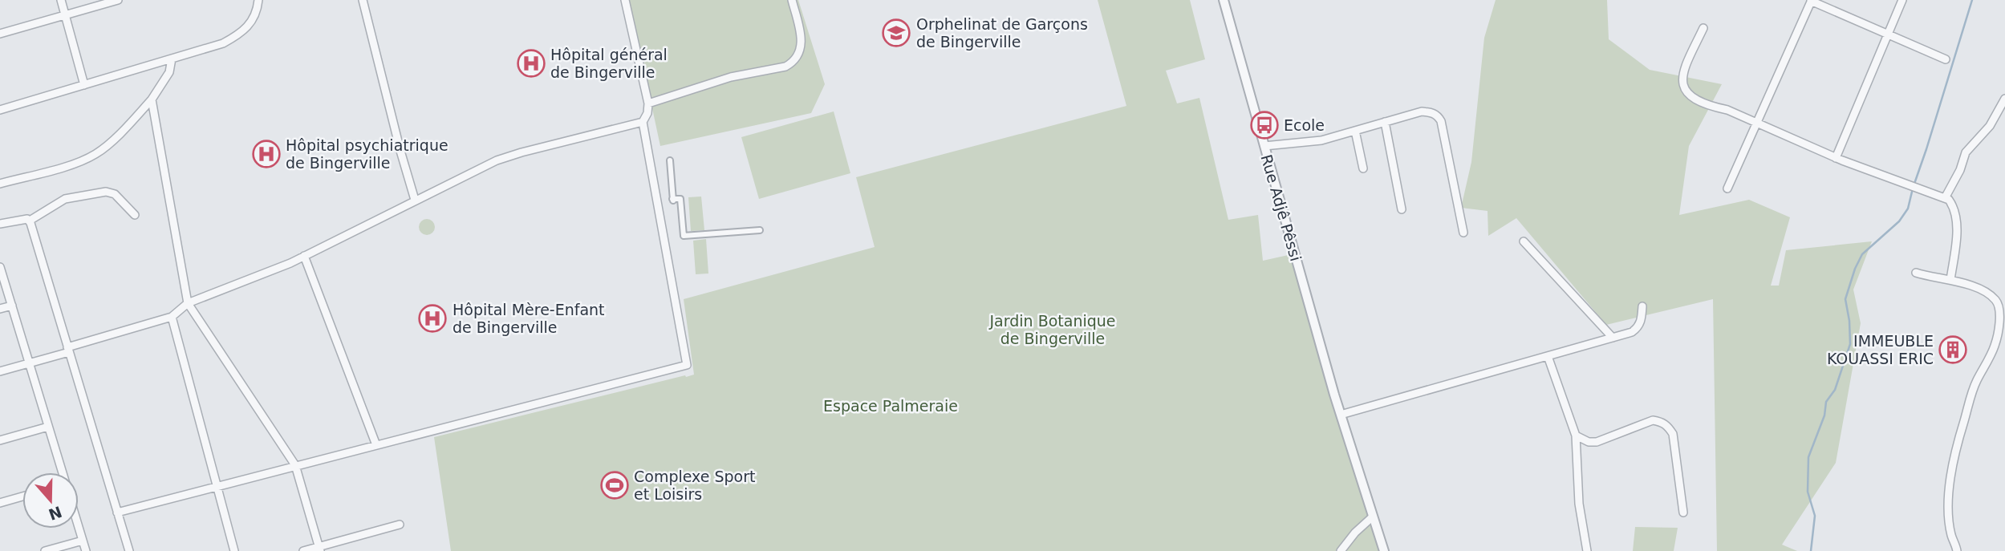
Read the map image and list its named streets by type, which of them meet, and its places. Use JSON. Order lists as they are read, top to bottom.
{
  "streets": {
    "street": ["Rue Adjê Pêssi"]
  },
  "parks": ["Jardin Botanique de Bingerville", "Espace Palmeraie"],
  "places": {
    "school or university": ["Orphelinat de Garçons de Bingerville"],
    "hospital": ["Hôpital général de Bingerville", "Hôpital psychiatrique de Bingerville", "Hôpital Mère-Enfant de Bingerville"],
    "bus stop": ["Ecole"],
    "building": ["IMMEUBLE KOUASSI ERIC"],
    "sports": ["Complexe Sport et Loisirs"]
  },
  "north": "bottom"
}
